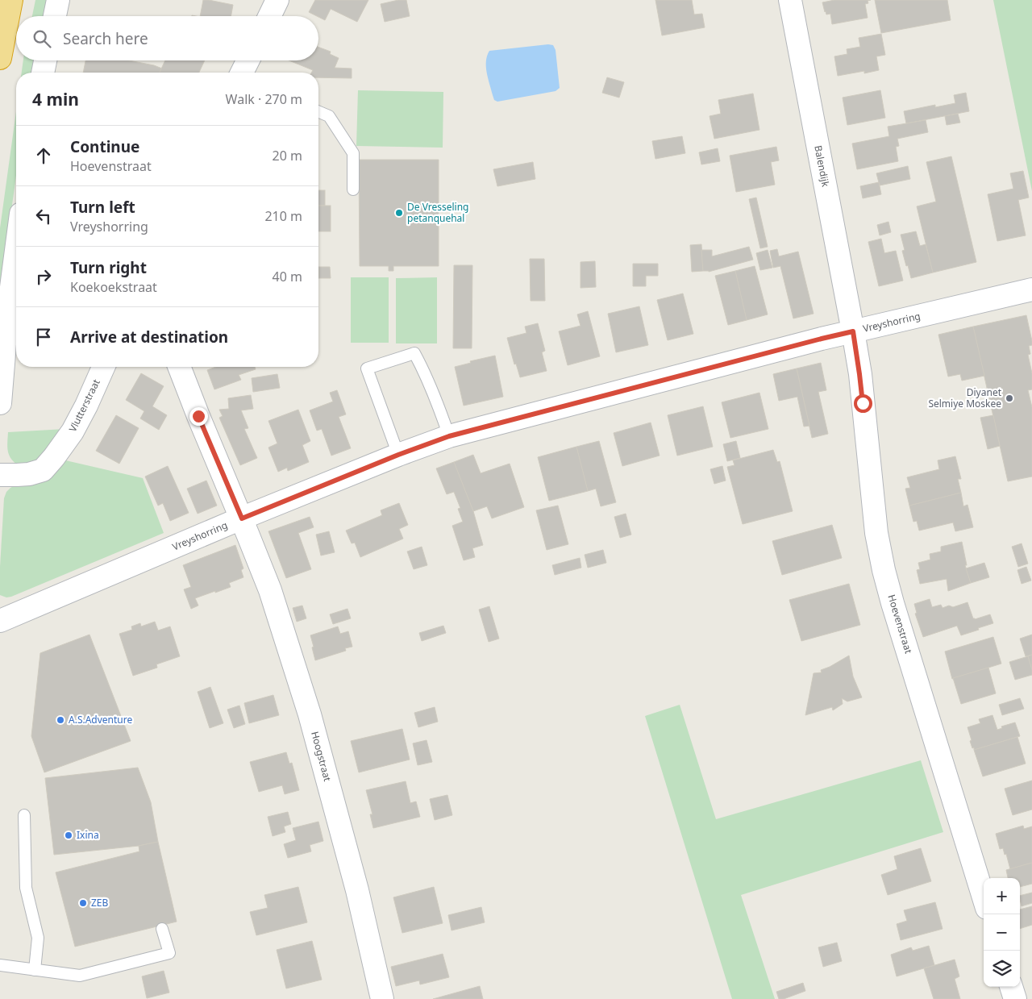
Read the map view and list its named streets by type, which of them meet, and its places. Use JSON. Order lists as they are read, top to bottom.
{
  "streets": {
    "street": [
      "Balendijk",
      "Vreyshorring",
      "Vlutterstraat",
      "Hoevenstraat",
      "Hoogstraat"
    ]
  },
  "crossings": [
    ["Balendijk", "Vreyshorring"],
    ["Balendijk", "Hoevenstraat"],
    ["Vreyshorring", "Hoevenstraat"],
    ["Vreyshorring", "Hoogstraat"]
  ],
  "places": [
    "De Vresseling petanquehal",
    "Diyanet Selmiye Moskee",
    "A.S.Adventure",
    "Ixina",
    "ZEB"
  ],
  "page": {
    "search": "Search here",
    "heading": ["4 min", "Walk · 270 m"],
    "list": [
      ["Continue", "Hoevenstraat", "20 m"],
      ["Turn left", "Vreyshorring", "210 m"],
      ["Turn right", "Koekoekstraat", "40 m"],
      "Arrive at destination"
    ],
    "map_buttons": ["+", "−"]
  }
}
